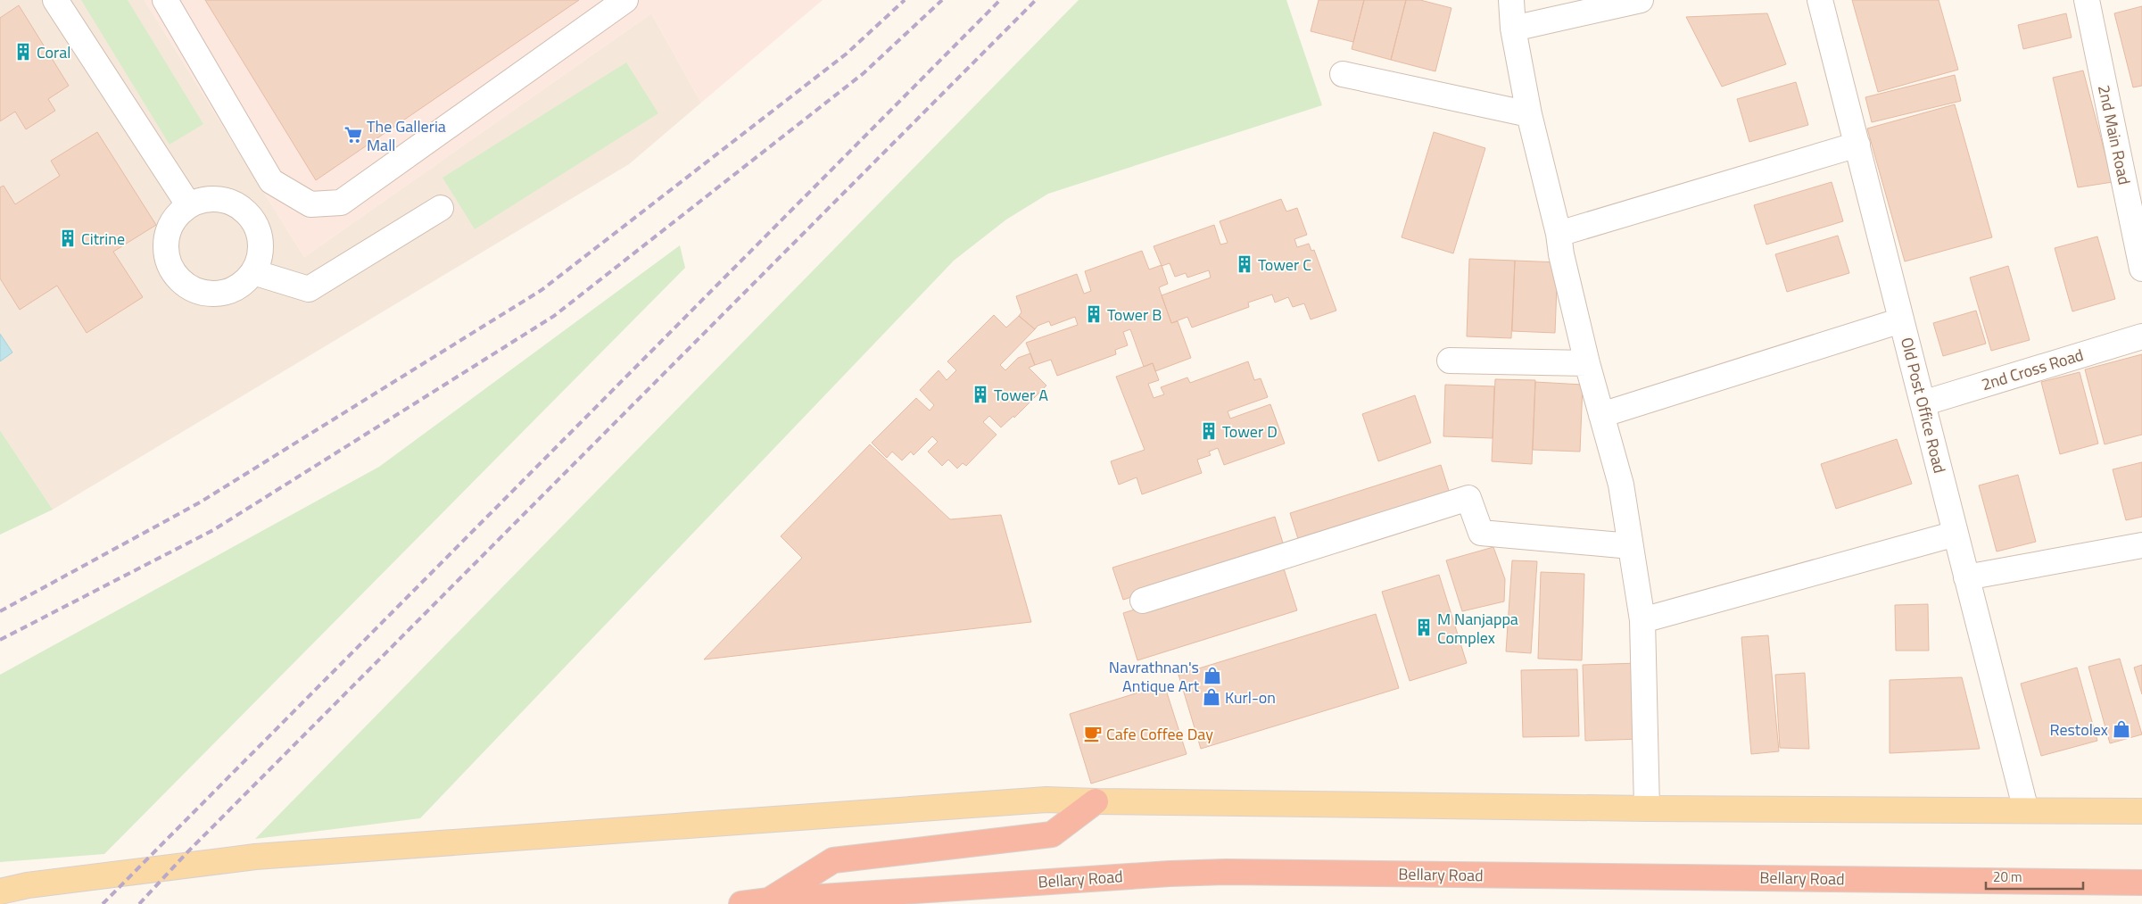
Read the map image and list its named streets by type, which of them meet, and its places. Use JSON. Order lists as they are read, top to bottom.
{
  "streets": {
    "highway": ["Bellary Road"],
    "street": ["2nd Main Road", "2nd Cross Road", "Old Post Office Road"]
  },
  "crossings": [
    ["2nd Cross Road", "Old Post Office Road"]
  ],
  "places": {
    "building": [
      "Coral",
      "Citrine",
      "Tower C",
      "Tower B",
      "Tower A",
      "Tower D",
      "M Nanjappa Complex"
    ],
    "supermarket": ["The Galleria Mall"],
    "shop": ["Navrathnan's Antique Art", "Kurl-on", "Restolex"],
    "cafe": ["Cafe Coffee Day"]
  },
  "scale_bar": "20 m"
}
